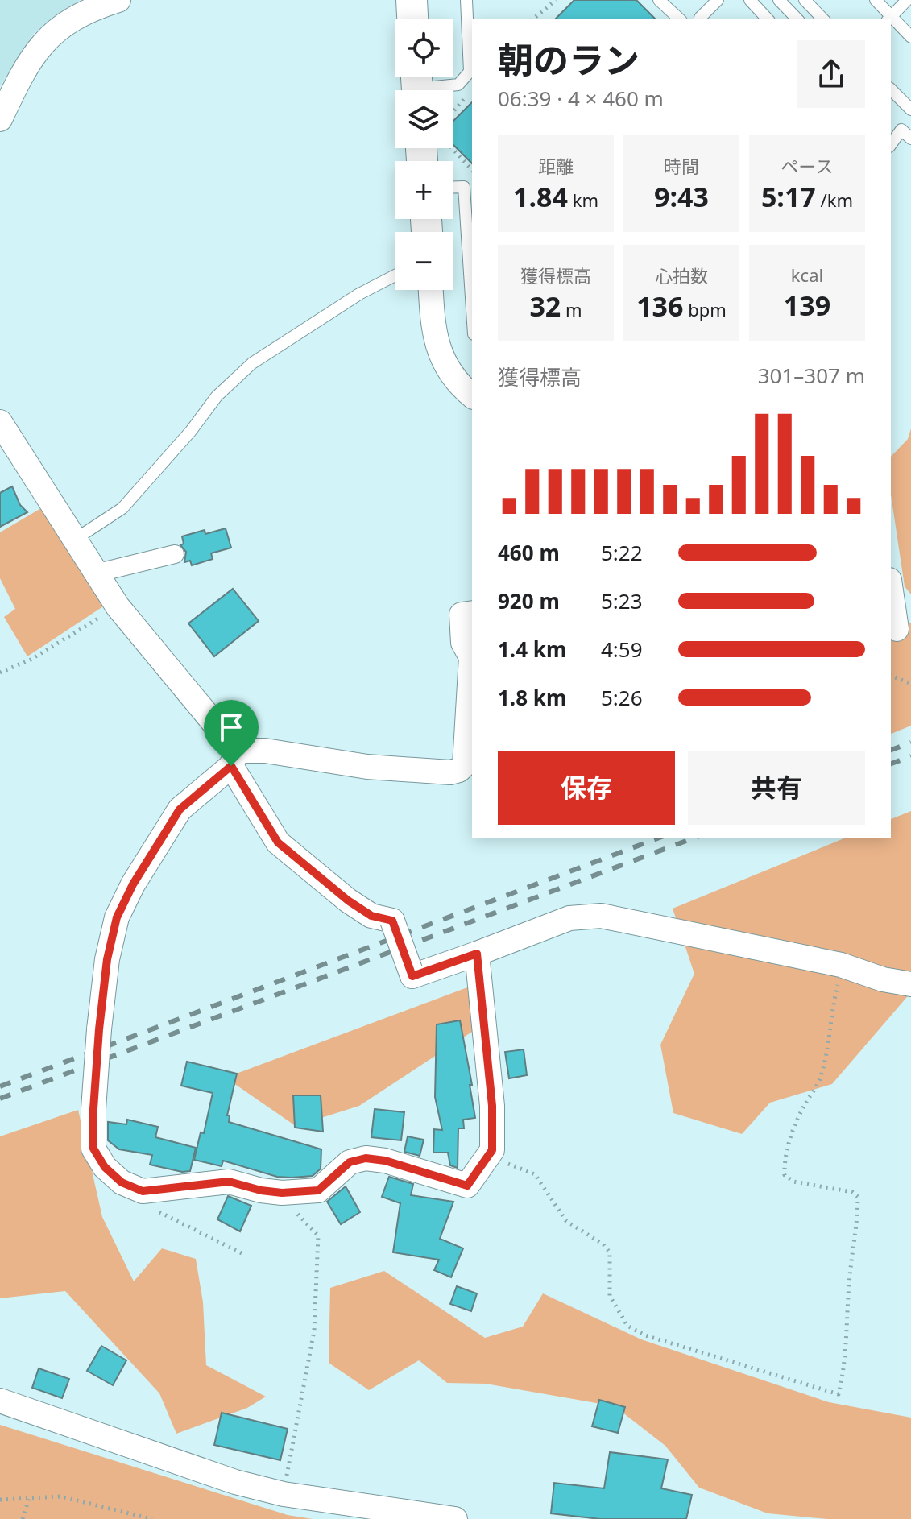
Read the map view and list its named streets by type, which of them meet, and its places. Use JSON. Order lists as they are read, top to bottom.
{
  "page": {
    "map_buttons": ["+", "−"],
    "heading": ["朝のラン", "06:39 · 4 × 460 m"],
    "stats": [
      ["距離", "1.84 km"],
      ["時間", "9:43"],
      ["ペース", "5:17 /km"],
      ["獲得標高", "32 m"],
      ["心拍数", "136 bpm"],
      ["kcal", "139"]
    ],
    "chart": ["獲得標高", "301–307 m"],
    "list": [
      {
        "name": "460 m",
        "note": "5:22"
      },
      {
        "name": "920 m",
        "note": "5:23"
      },
      {
        "name": "1.4 km",
        "note": "4:59"
      },
      {
        "name": "1.8 km",
        "note": "5:26"
      }
    ],
    "buttons": ["保存", "共有"]
  }
}
